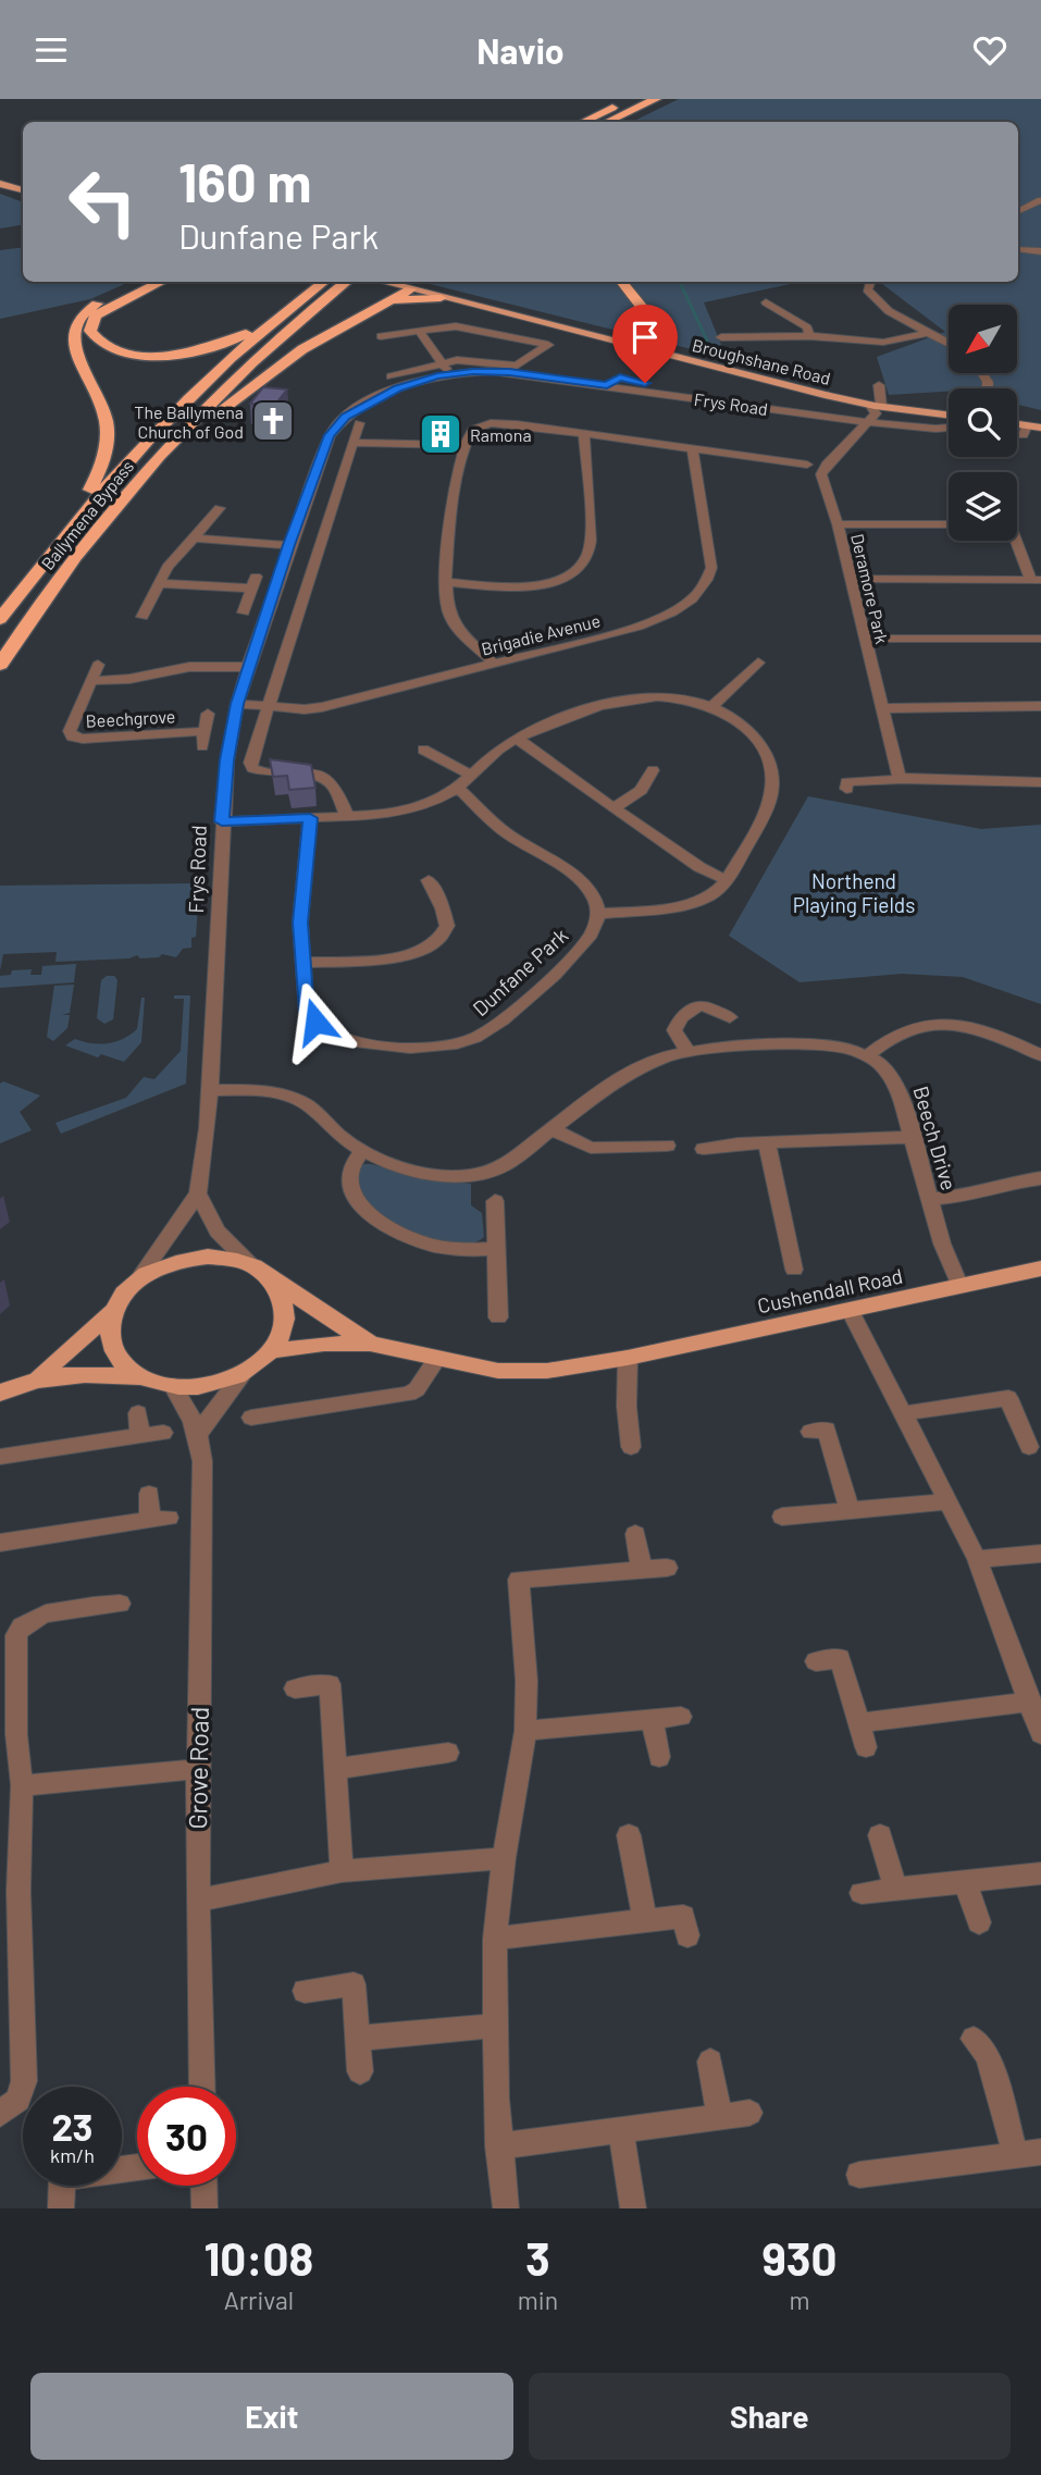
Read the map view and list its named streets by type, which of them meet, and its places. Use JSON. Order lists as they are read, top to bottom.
{
  "streets": {
    "highway": ["Ballymena Bypass"],
    "main road": ["Broughshane Road", "Cushendall Road"],
    "street": [
      "Frys Road",
      "Deramore Park",
      "Brigadie Avenue",
      "Beechgrove",
      "Dunfane Park",
      "Beech Drive",
      "Grove Road"
    ]
  },
  "crossings": [
    ["Frys Road", "Deramore Park"],
    ["Frys Road", "Brigadie Avenue"],
    ["Frys Road", "Beechgrove"],
    ["Frys Road", "Cushendall Road"],
    ["Frys Road", "Grove Road"],
    ["Beech Drive", "Cushendall Road"],
    ["Cushendall Road", "Grove Road"]
  ],
  "parks": ["Northend Playing Fields"],
  "places": {
    "church": ["The Ballymena Church of God"],
    "building": ["Ramona"]
  },
  "north": "bottom left",
  "page": {
    "header": "Navio",
    "turn": ["160 m", "Dunfane Park"],
    "speed": "23 km/h",
    "limit": "30",
    "eta": [
      "10:08",
      "Arrival",
      "3",
      "min",
      "930",
      "m"
    ],
    "buttons": ["Exit", "Share"]
  }
}
